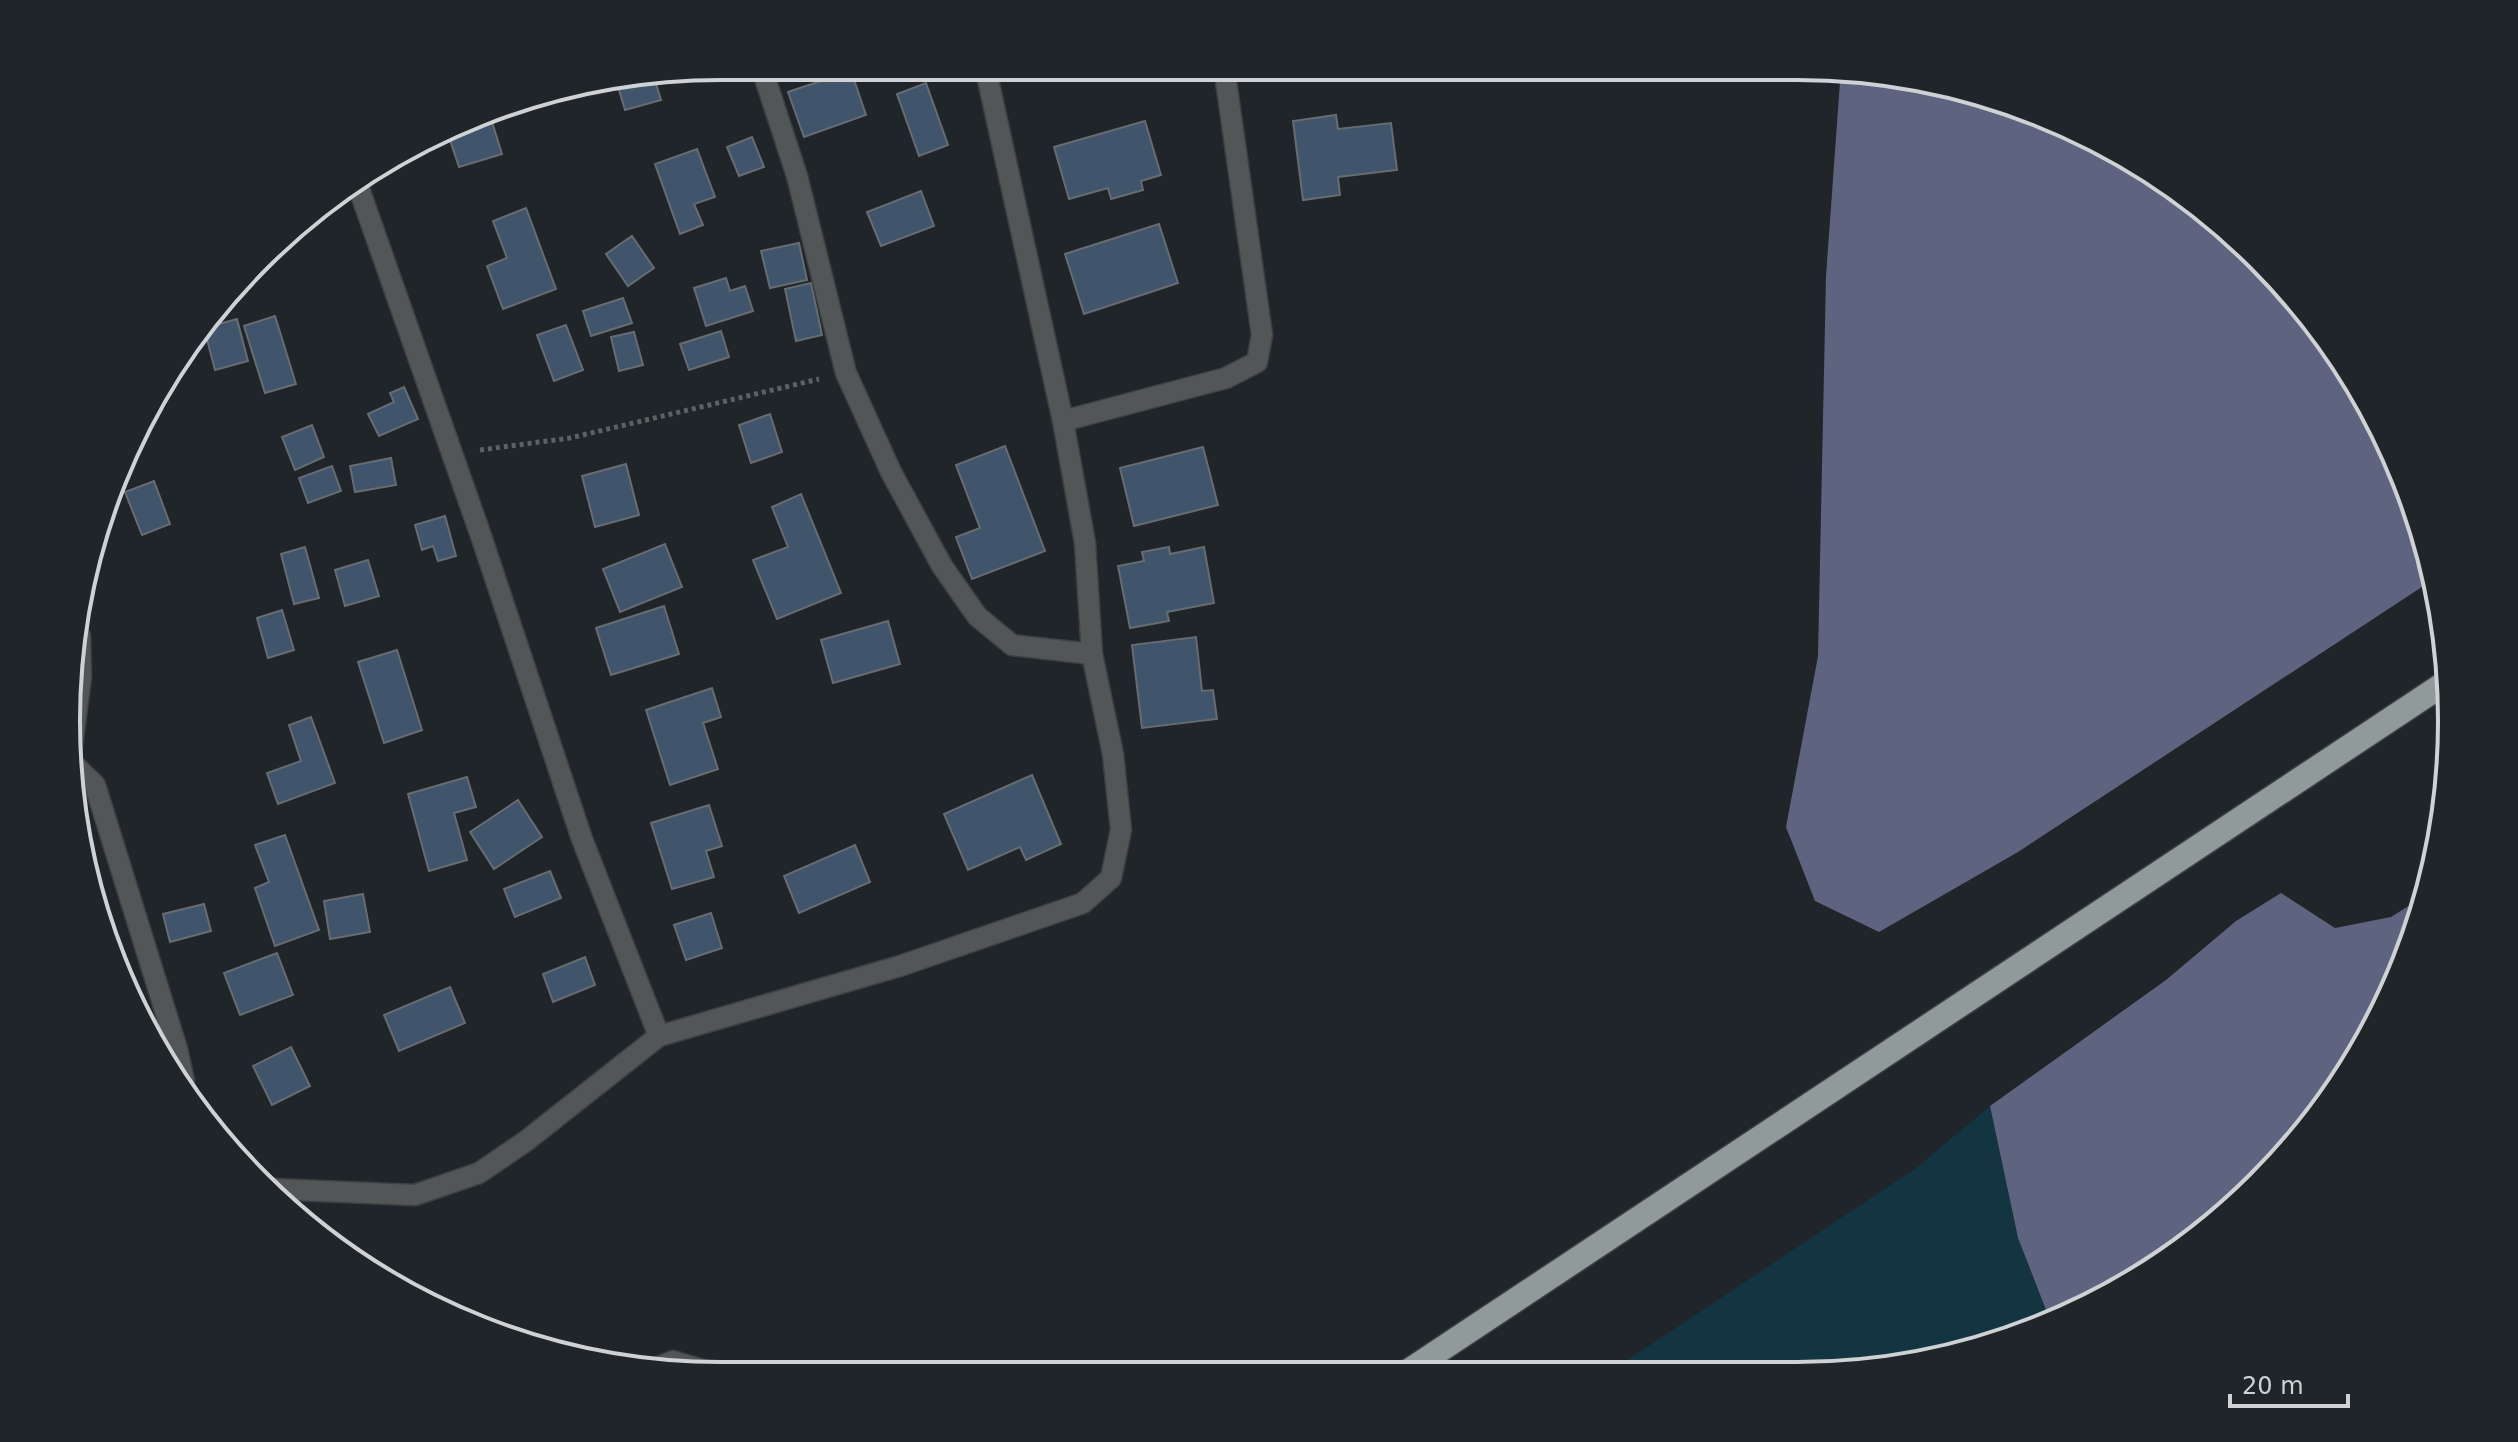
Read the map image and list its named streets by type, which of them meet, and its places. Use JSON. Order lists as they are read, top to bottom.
{
  "scale_bar": "20 m"
}
